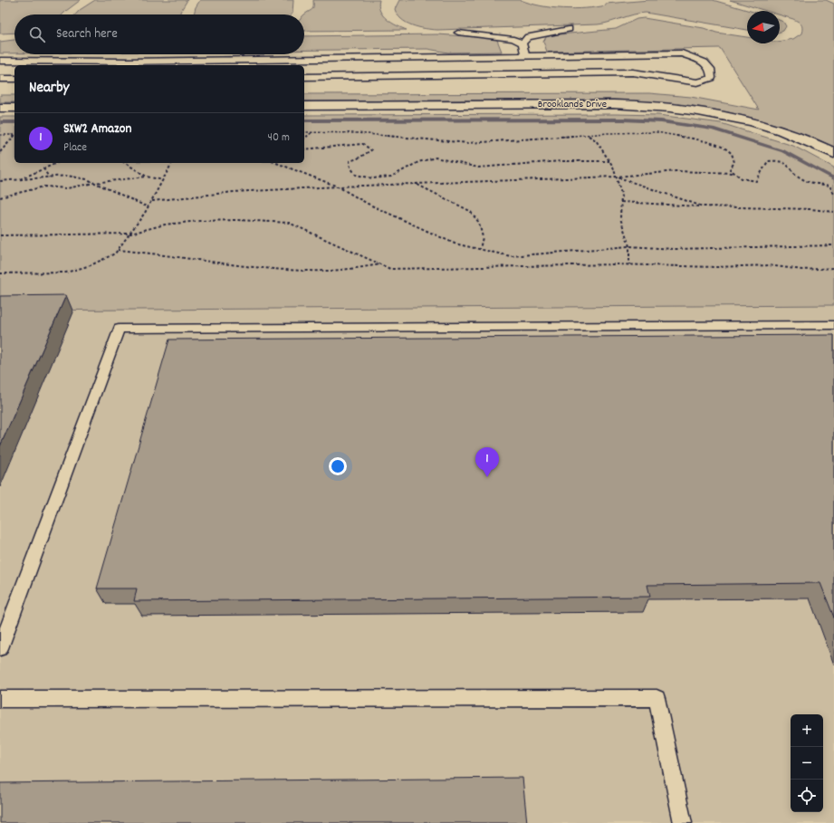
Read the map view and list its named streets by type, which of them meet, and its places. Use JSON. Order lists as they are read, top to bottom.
{
  "streets": {
    "street": ["Brooklands Drive"]
  },
  "north": "left",
  "page": {
    "search": "Search here",
    "heading": "Nearby",
    "list": [
      {
        "mark": "1",
        "name": "SXW2 Amazon",
        "note": "Place",
        "value": "40 m"
      }
    ],
    "pins": "1",
    "map_buttons": ["+", "−"]
  }
}
